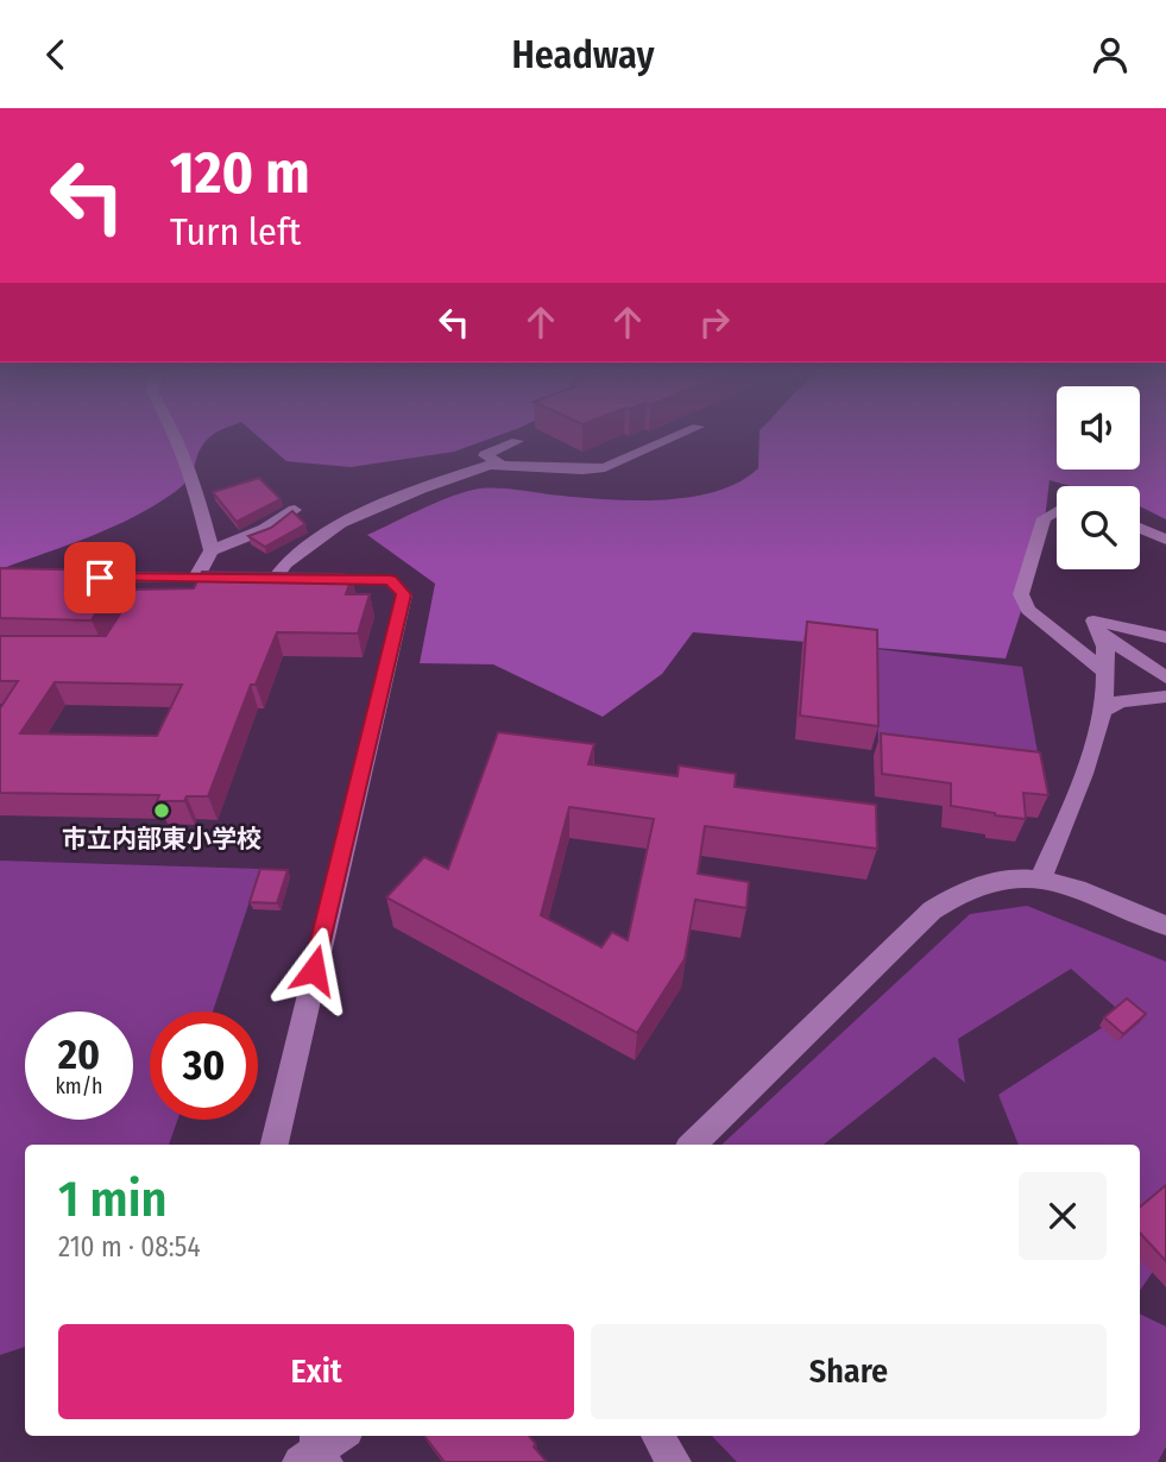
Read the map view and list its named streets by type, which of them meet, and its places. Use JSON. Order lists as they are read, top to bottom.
{
  "places": ["市立内部東小学校"],
  "page": {
    "header": "Headway",
    "turn": ["120 m", "Turn left"],
    "speed": "20 km/h",
    "limit": "30",
    "heading": ["1 min", "210 m · 08:54"],
    "buttons": ["Exit", "Share"]
  }
}
